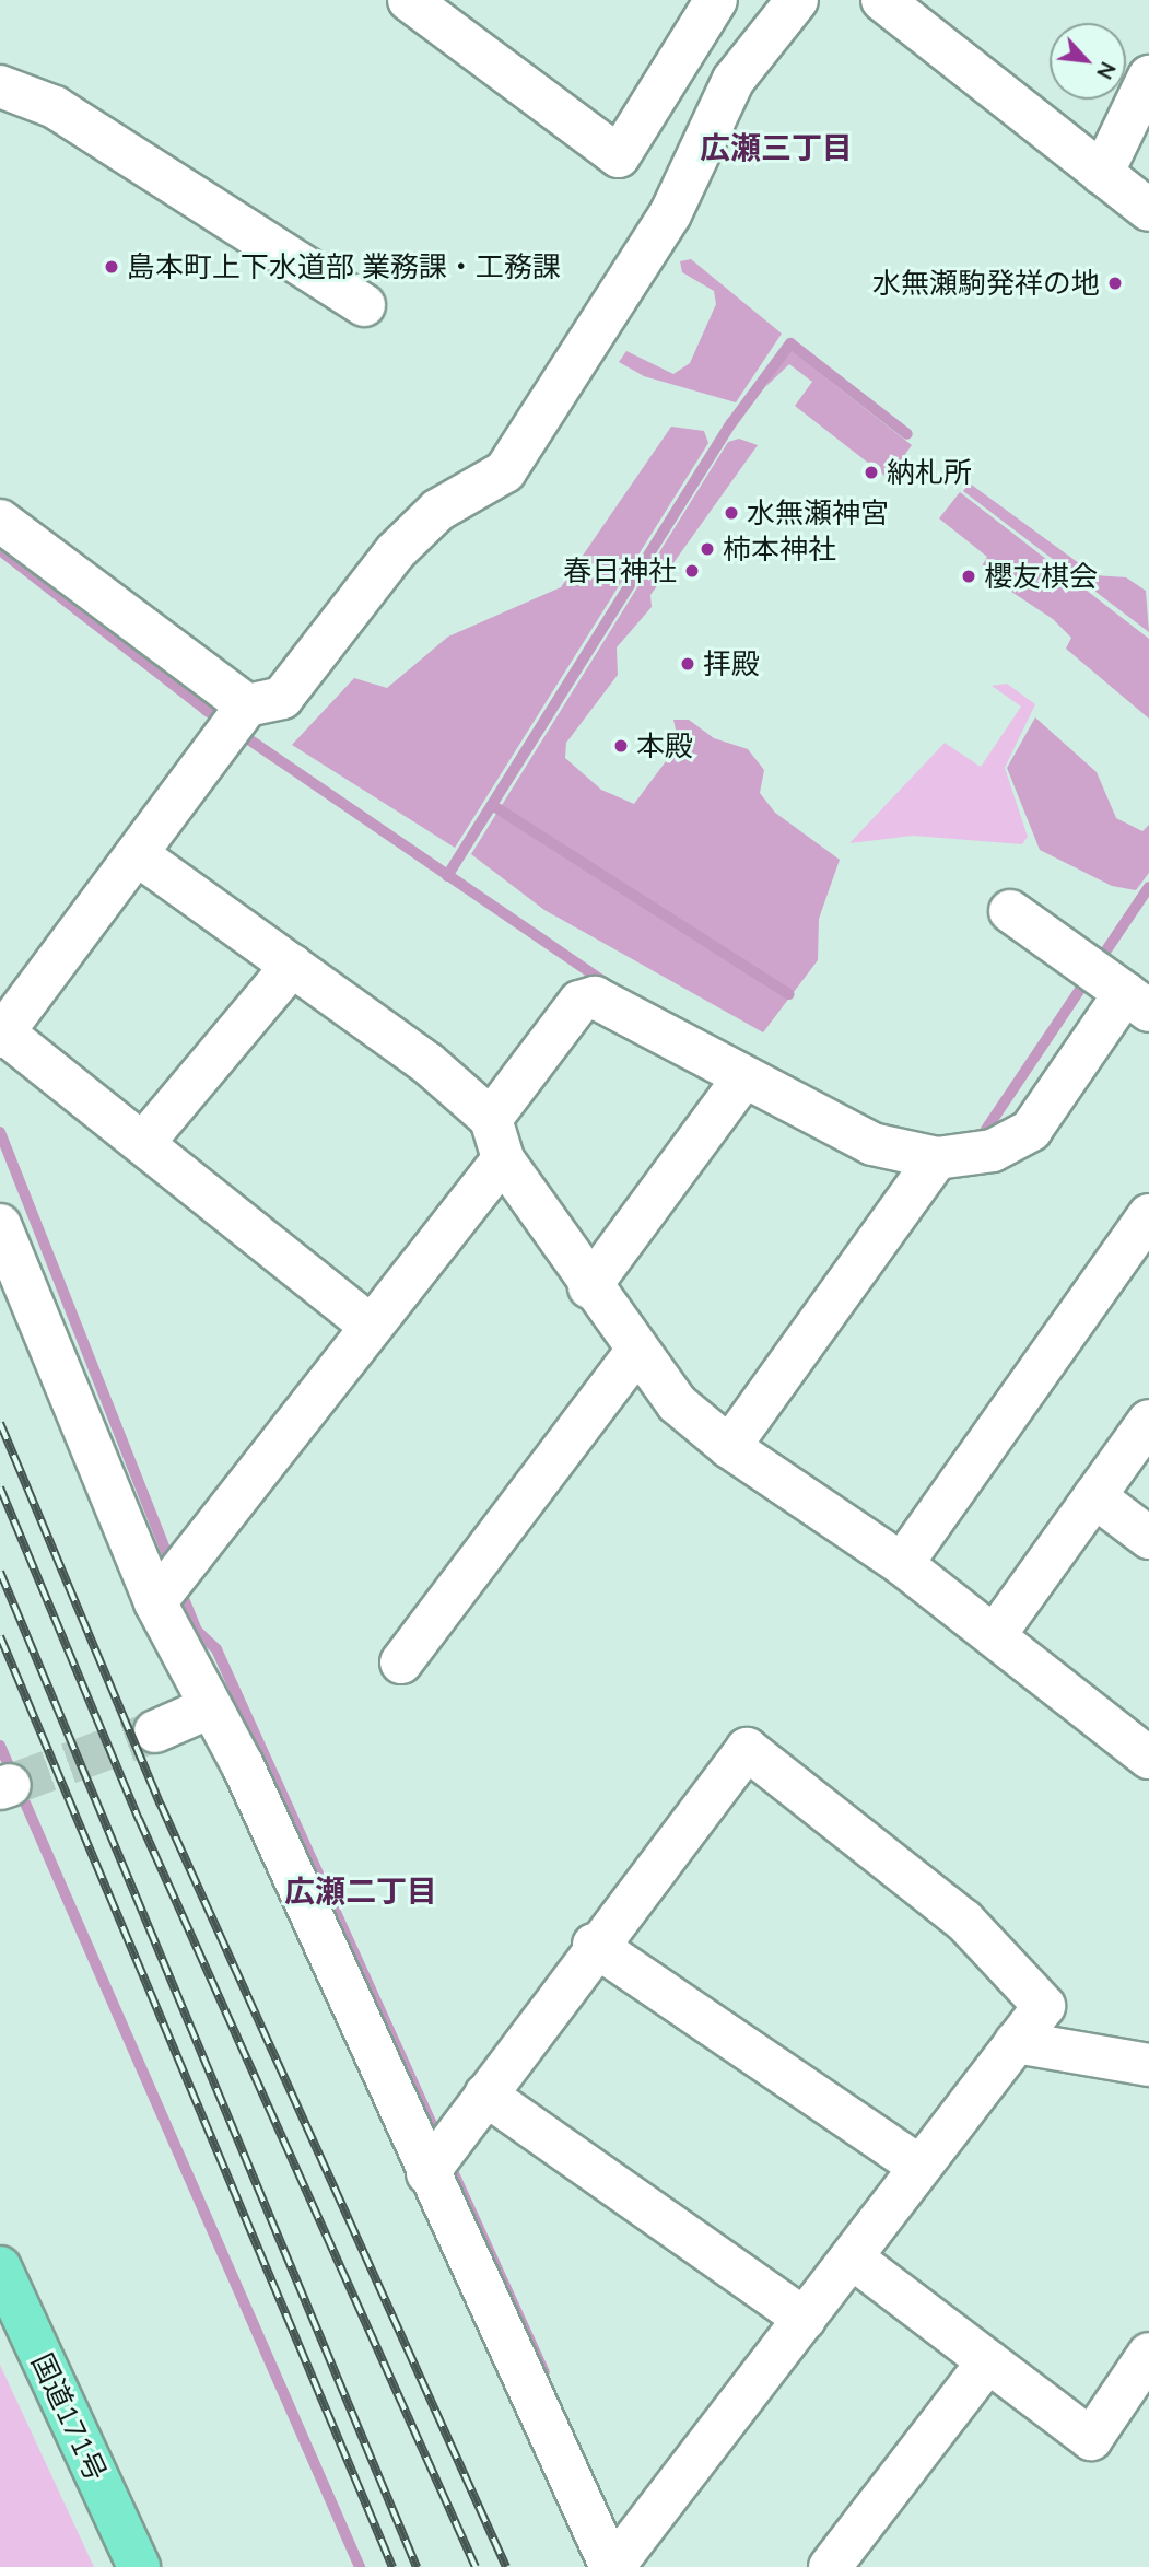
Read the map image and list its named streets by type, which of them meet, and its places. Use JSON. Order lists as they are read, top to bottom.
{
  "streets": {
    "highway": ["国道171号"]
  },
  "districts": ["広瀬三丁目", "広瀬二丁目"],
  "places": [
    "島本町上下水道部 業務課・工務課",
    "水無瀬駒発祥の地",
    "納札所",
    "水無瀬神宮",
    "柿本神社",
    "春日神社",
    "櫻友棋会",
    "拝殿",
    "本殿"
  ],
  "north": "bottom right"
}
